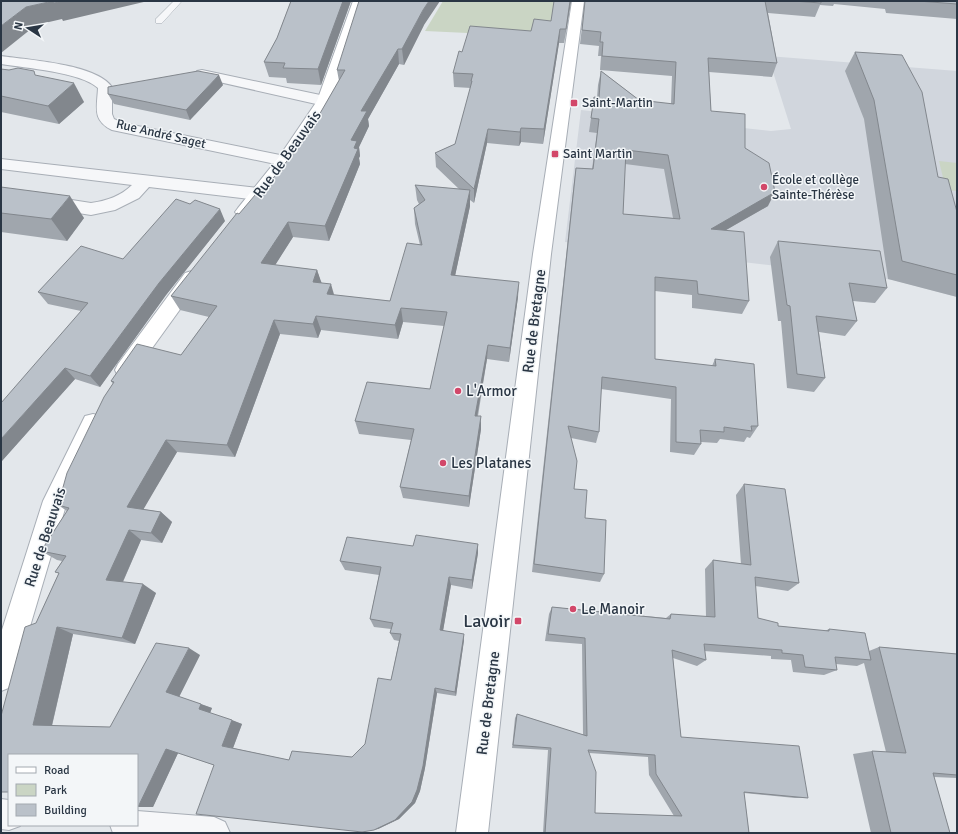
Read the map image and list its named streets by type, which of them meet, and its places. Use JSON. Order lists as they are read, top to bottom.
{
  "streets": {
    "main road": ["Rue de Beauvais", "Rue de Bretagne"],
    "street": ["Rue André Saget"]
  },
  "crossings": [
    ["Rue André Saget", "Rue de Beauvais"]
  ],
  "places": {
    "transit": ["Saint-Martin", "Saint Martin", "Lavoir"],
    "other": [
      "École et collège Sainte-Thérèse",
      "L'Armor",
      "Les Platanes",
      "Le Manoir"
    ]
  },
  "legend": ["Road", "Park", "Building"],
  "north": "left"
}
